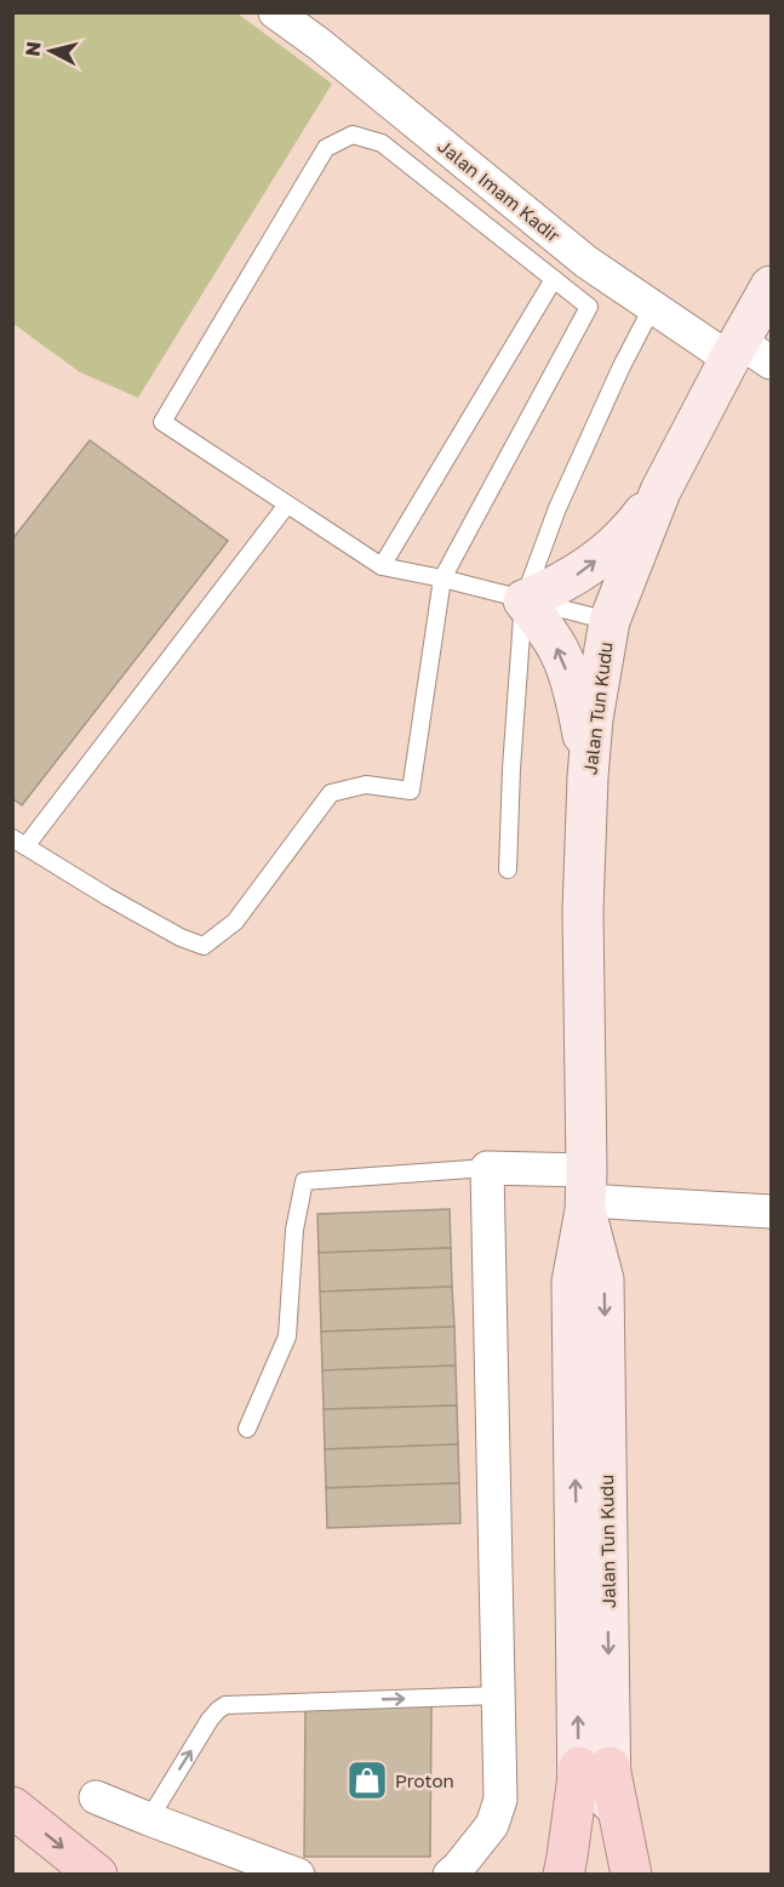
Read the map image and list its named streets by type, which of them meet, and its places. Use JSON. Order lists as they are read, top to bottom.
{
  "streets": {
    "main road": ["Jalan Tun Kudu"],
    "street": ["Jalan Imam Kadir"]
  },
  "crossings": [
    ["Jalan Imam Kadir", "Jalan Tun Kudu"]
  ],
  "places": {
    "shop": ["Proton"]
  },
  "north": "left"
}
